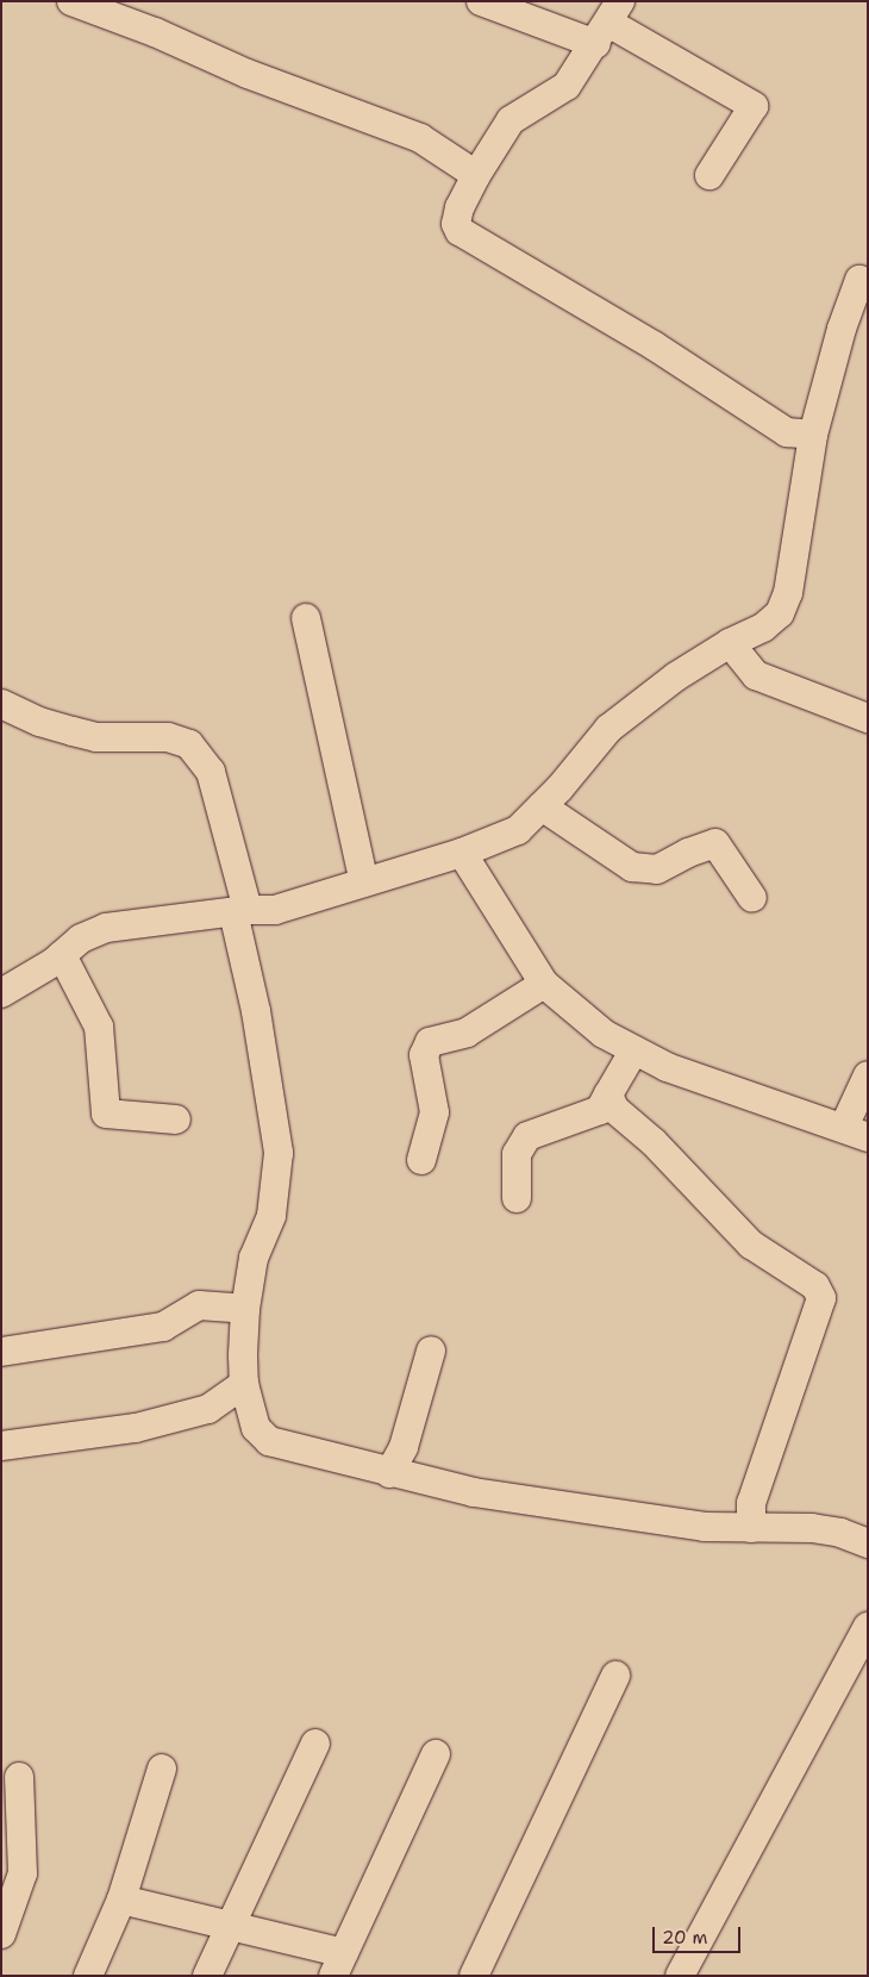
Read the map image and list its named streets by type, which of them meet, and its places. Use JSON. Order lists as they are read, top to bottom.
{
  "scale_bar": "20 m"
}
